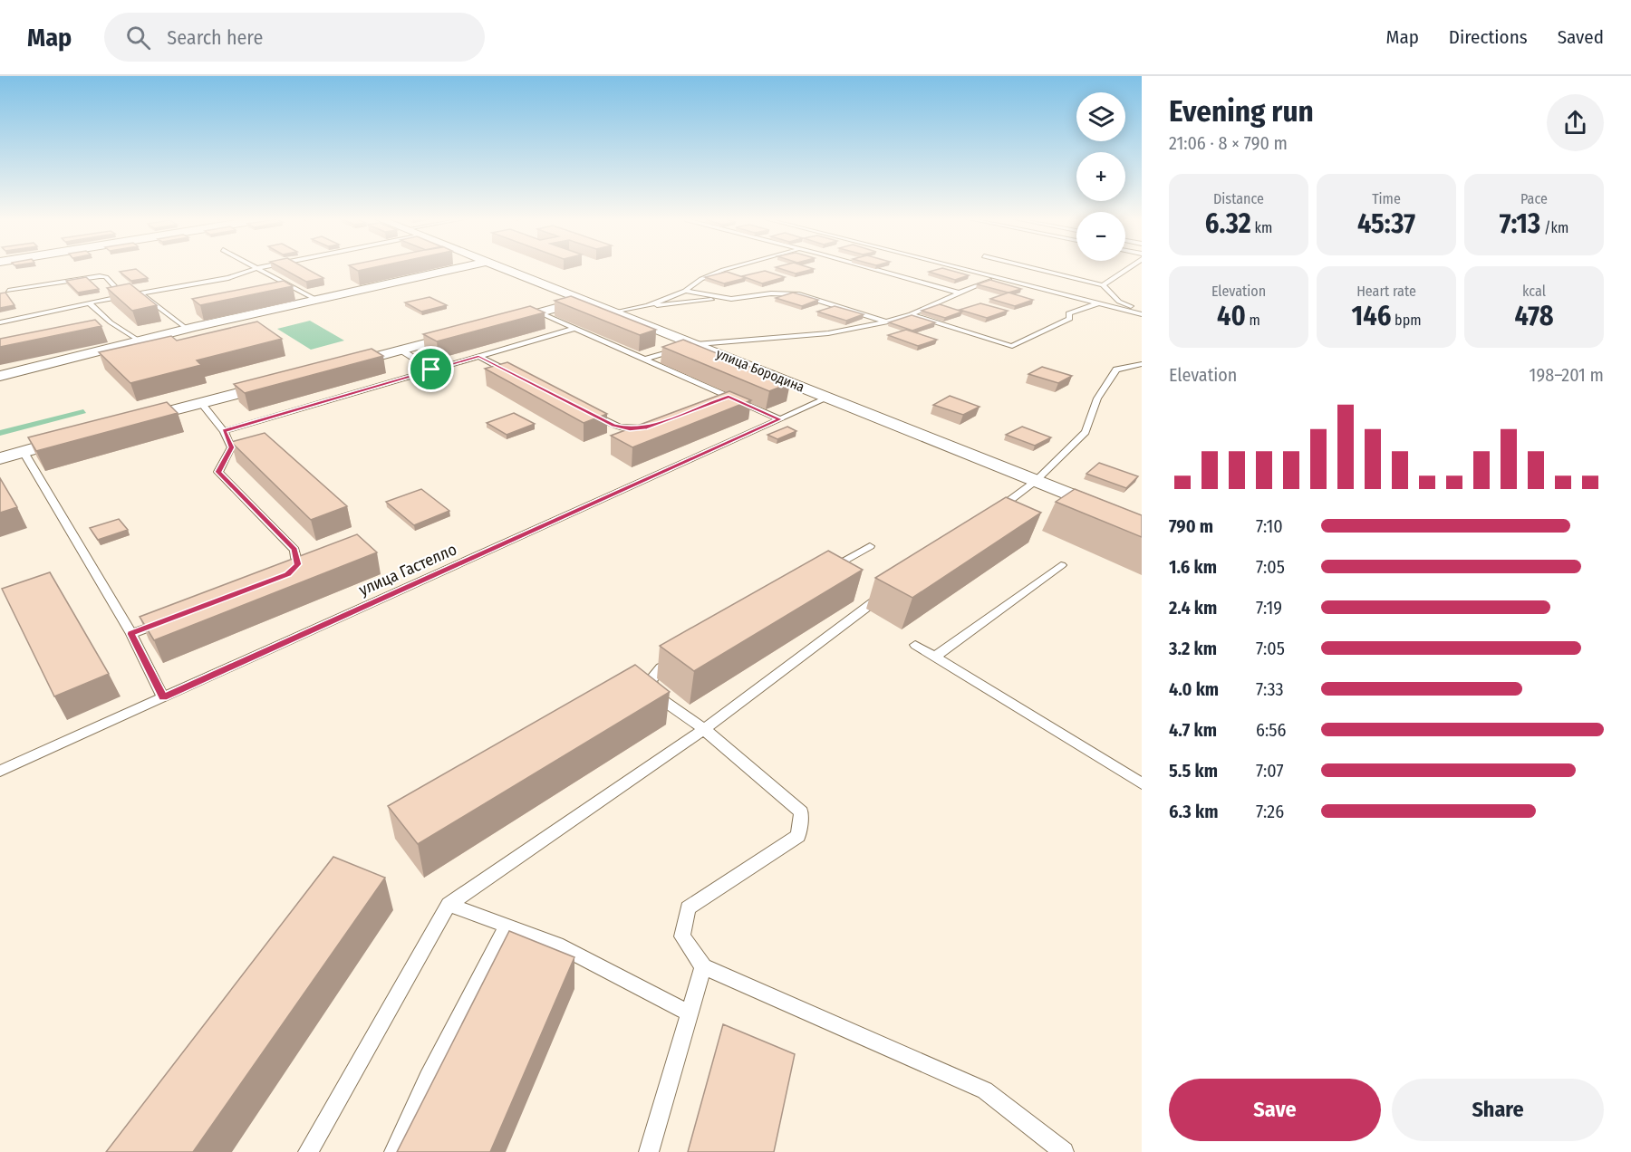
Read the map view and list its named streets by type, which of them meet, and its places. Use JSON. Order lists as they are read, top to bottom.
{
  "streets": {
    "street": ["улица Бородина"],
    "lane": ["улица Гастелло"]
  },
  "crossings": [
    ["улица Бородина", "улица Гастелло"]
  ],
  "page": {
    "header": "Map",
    "search": "Search here",
    "nav": ["Map", "Directions", "Saved"],
    "heading": ["Evening run", "21:06 · 8 × 790 m"],
    "map_buttons": ["+", "−"],
    "stats": [
      ["Distance", "6.32 km"],
      ["Time", "45:37"],
      ["Pace", "7:13 /km"],
      ["Elevation", "40 m"],
      ["Heart rate", "146 bpm"],
      ["kcal", "478"]
    ],
    "chart": ["Elevation", "198–201 m"],
    "list": [
      {
        "name": "790 m",
        "note": "7:10"
      },
      {
        "name": "1.6 km",
        "note": "7:05"
      },
      {
        "name": "2.4 km",
        "note": "7:19"
      },
      {
        "name": "3.2 km",
        "note": "7:05"
      },
      {
        "name": "4.0 km",
        "note": "7:33"
      },
      {
        "name": "4.7 km",
        "note": "6:56"
      },
      {
        "name": "5.5 km",
        "note": "7:07"
      },
      {
        "name": "6.3 km",
        "note": "7:26"
      }
    ],
    "buttons": ["Save", "Share"]
  }
}
